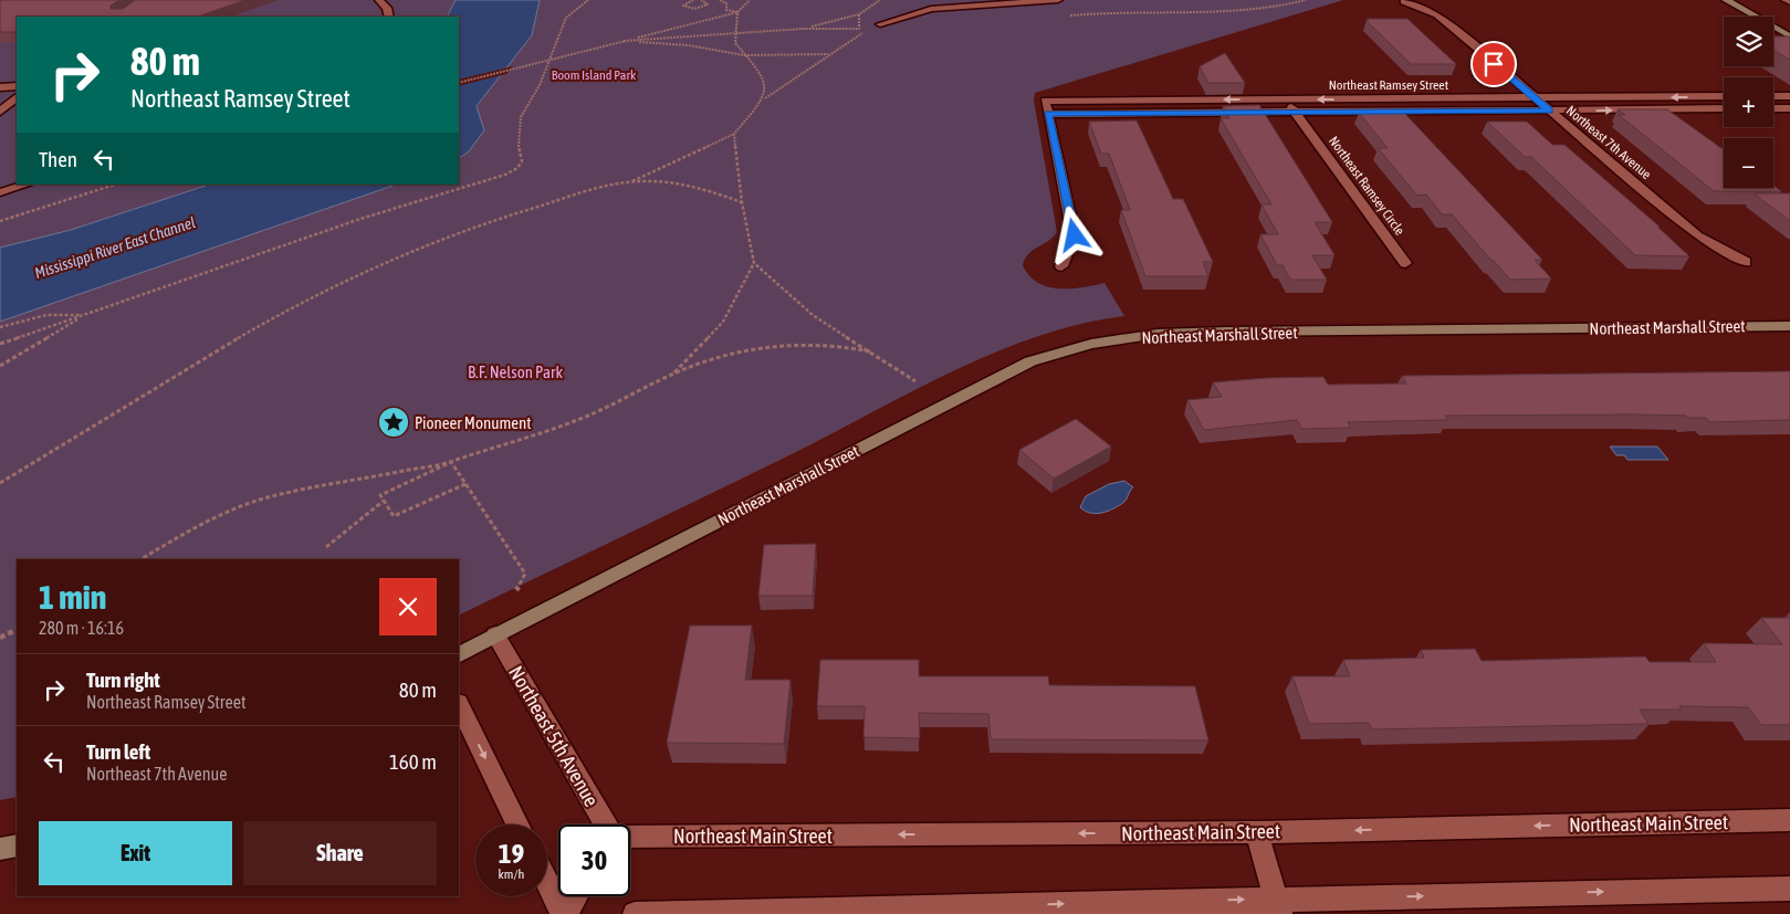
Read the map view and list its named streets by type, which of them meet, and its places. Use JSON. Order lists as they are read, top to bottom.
{
  "streets": {
    "street": [
      "Northeast Ramsey Street",
      "Northeast 7th Avenue",
      "Northeast Ramsey Circle",
      "Northeast Marshall Street",
      "Northeast 5th Avenue",
      "Northeast Main Street"
    ]
  },
  "crossings": [
    ["Northeast Ramsey Street", "Northeast 7th Avenue"],
    ["Northeast Ramsey Street", "Northeast Ramsey Circle"],
    ["Northeast Marshall Street", "Northeast 5th Avenue"]
  ],
  "water": ["Mississippi River East Channel"],
  "parks": ["Boom Island Park", "B.F. Nelson Park"],
  "places": {
    "place": ["Pioneer Monument"]
  },
  "page": {
    "map_buttons": ["+", "−"],
    "turn": ["80 m", "Northeast Ramsey Street"],
    "then": "Then",
    "heading": ["1 min", "280 m · 16:16"],
    "list": [
      {
        "name": "Turn right",
        "note": "Northeast Ramsey Street",
        "value": "80 m"
      },
      {
        "name": "Turn left",
        "note": "Northeast 7th Avenue",
        "value": "160 m"
      }
    ],
    "buttons": ["Exit", "Share"],
    "speed": "19 km/h",
    "limit": "30"
  }
}
